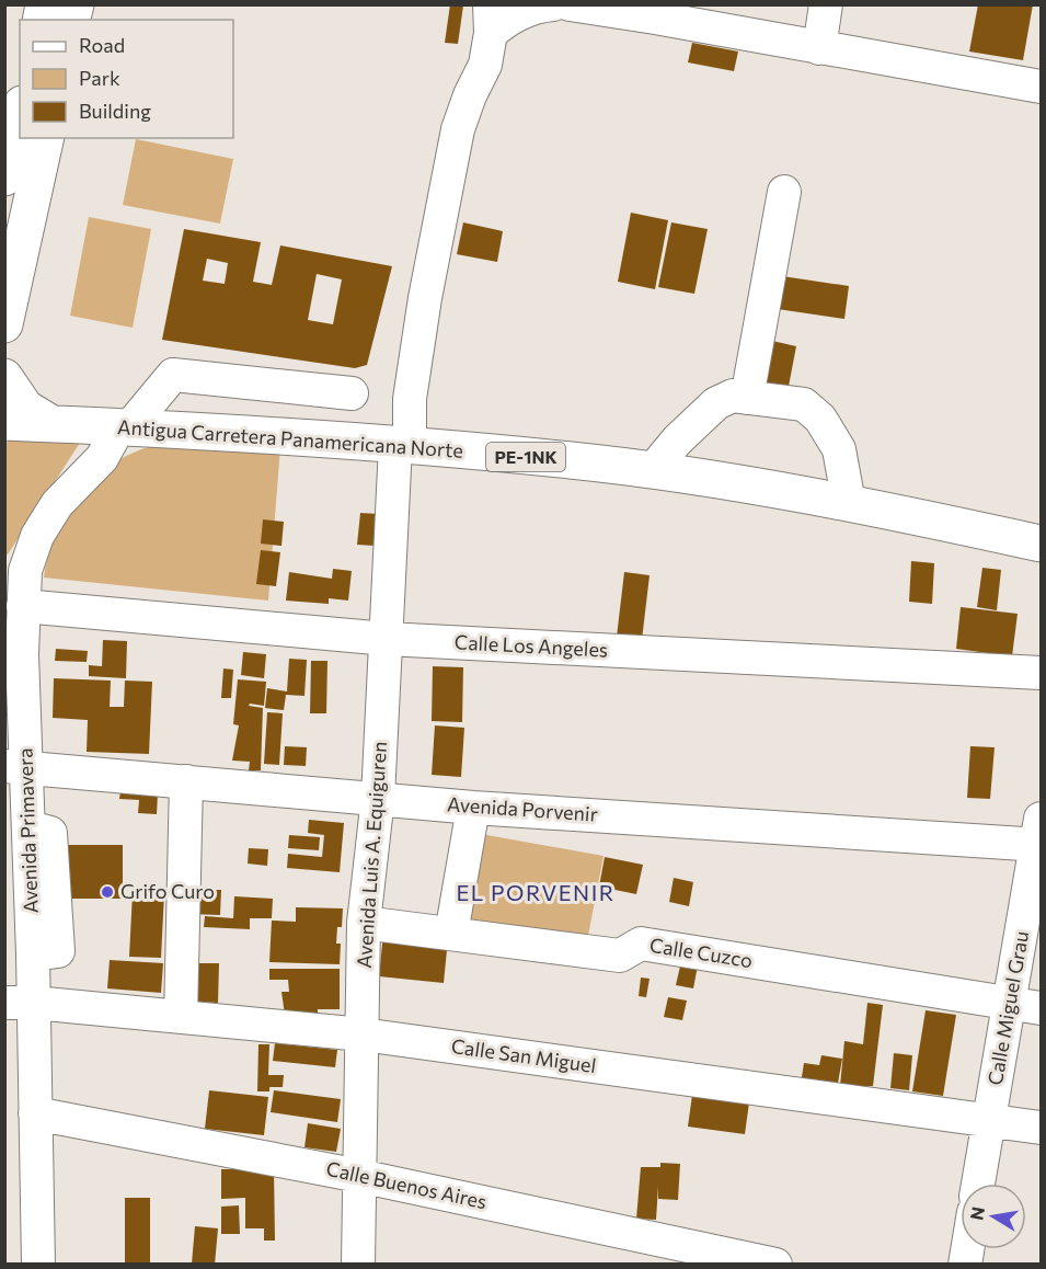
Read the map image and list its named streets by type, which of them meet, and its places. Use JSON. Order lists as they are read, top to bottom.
{
  "streets": {
    "main road": ["Antigua Carretera Panamericana Norte", "PE-1NK"],
    "street": [
      "Calle Los Angeles",
      "Avenida Porvenir",
      "Avenida Primavera",
      "Avenida Luis A. Equiguren",
      "Calle Cuzco",
      "Calle Miguel Grau",
      "Calle San Miguel",
      "Calle Buenos Aires"
    ]
  },
  "crossings": [
    ["Antigua Carretera Panamericana Norte", "Avenida Primavera"],
    ["Antigua Carretera Panamericana Norte", "Avenida Luis A. Equiguren"],
    ["Calle Los Angeles", "Avenida Primavera"],
    ["Calle Los Angeles", "Avenida Luis A. Equiguren"],
    ["Avenida Porvenir", "Avenida Primavera"],
    ["Avenida Porvenir", "Avenida Luis A. Equiguren"],
    ["Avenida Porvenir", "Calle Miguel Grau"],
    ["Avenida Primavera", "Calle San Miguel"],
    ["Avenida Primavera", "Calle Buenos Aires"],
    ["Avenida Luis A. Equiguren", "Calle Cuzco"],
    ["Avenida Luis A. Equiguren", "Calle San Miguel"],
    ["Avenida Luis A. Equiguren", "Calle Buenos Aires"],
    ["Calle Cuzco", "Calle Miguel Grau"],
    ["Calle Miguel Grau", "Calle San Miguel"]
  ],
  "districts": ["EL PORVENIR"],
  "places": ["Grifo Curo"],
  "legend": ["Road", "Park", "Building"],
  "north": "left"
}
